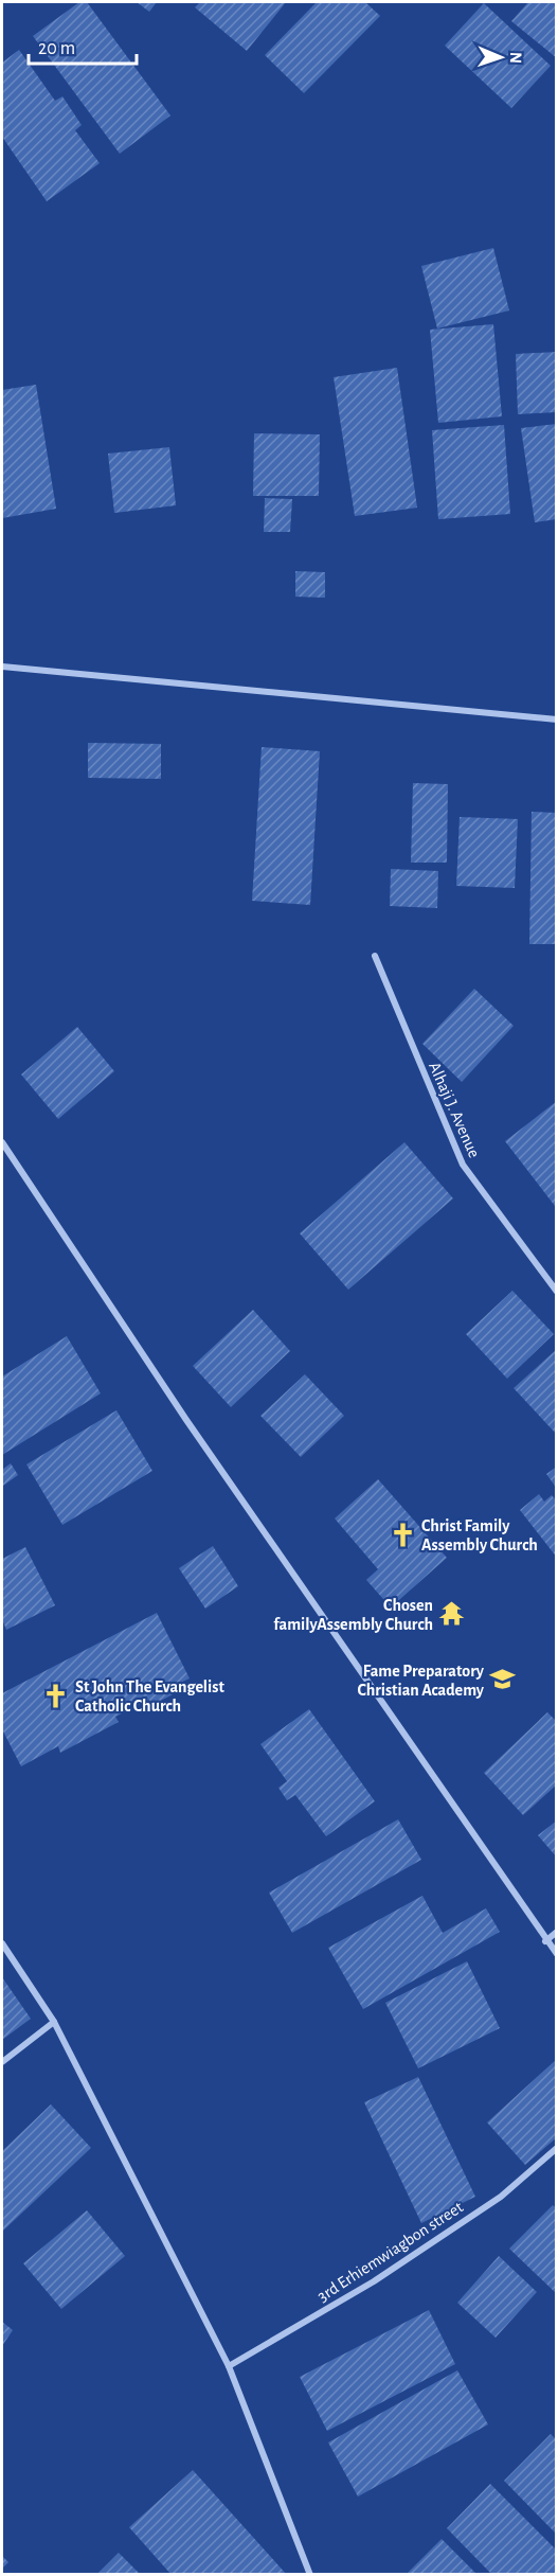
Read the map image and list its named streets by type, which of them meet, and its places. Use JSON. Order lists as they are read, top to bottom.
{
  "streets": {
    "street": ["Alhaji J. Avenue", "3rd Erhiemwiagbon street"]
  },
  "places": {
    "church": ["Christ Family Assembly Church", "St John The Evangelist Catholic Church"],
    "temple": ["Chosen familyAssembly Church"],
    "school or university": ["Fame Preparatory Christian Academy"]
  },
  "scale_bar": "20 m",
  "north": "right"
}
